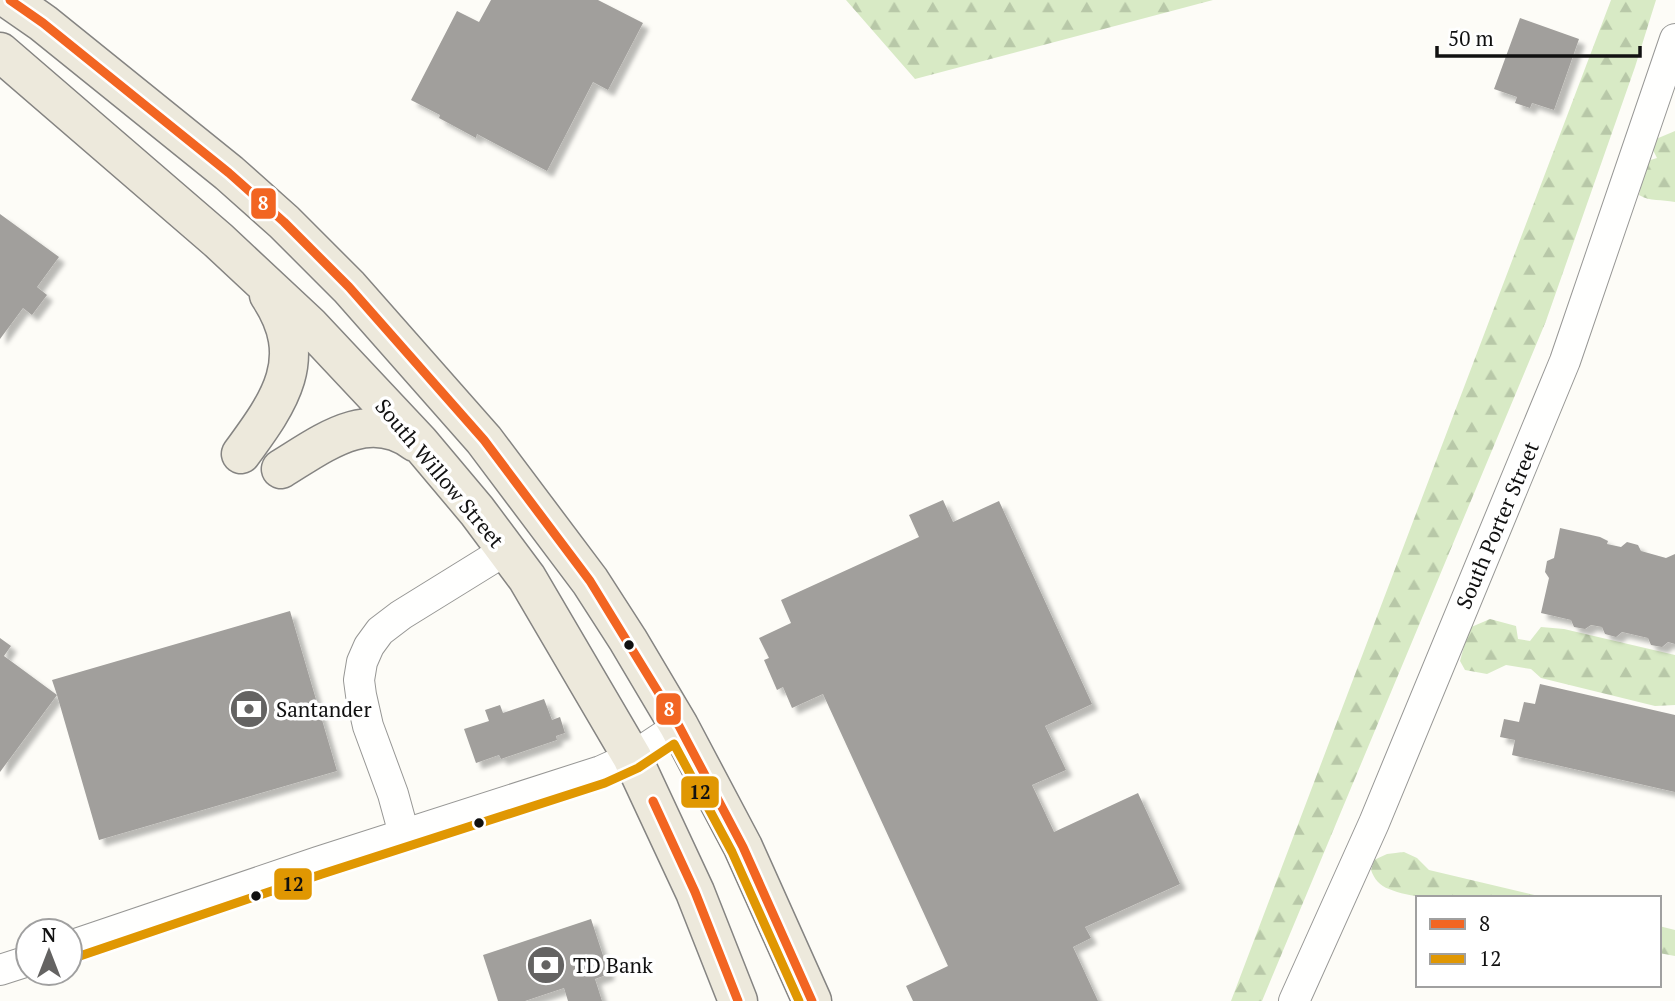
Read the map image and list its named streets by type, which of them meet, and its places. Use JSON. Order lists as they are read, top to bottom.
{
  "streets": {
    "main road": ["South Willow Street"],
    "street": ["South Porter Street"]
  },
  "places": {
    "bank": ["Santander", "TD Bank"]
  },
  "lines": ["transit line 8", "transit line 12"],
  "legend": ["8", "12"],
  "scale_bar": "50 m",
  "north": "top"
}
